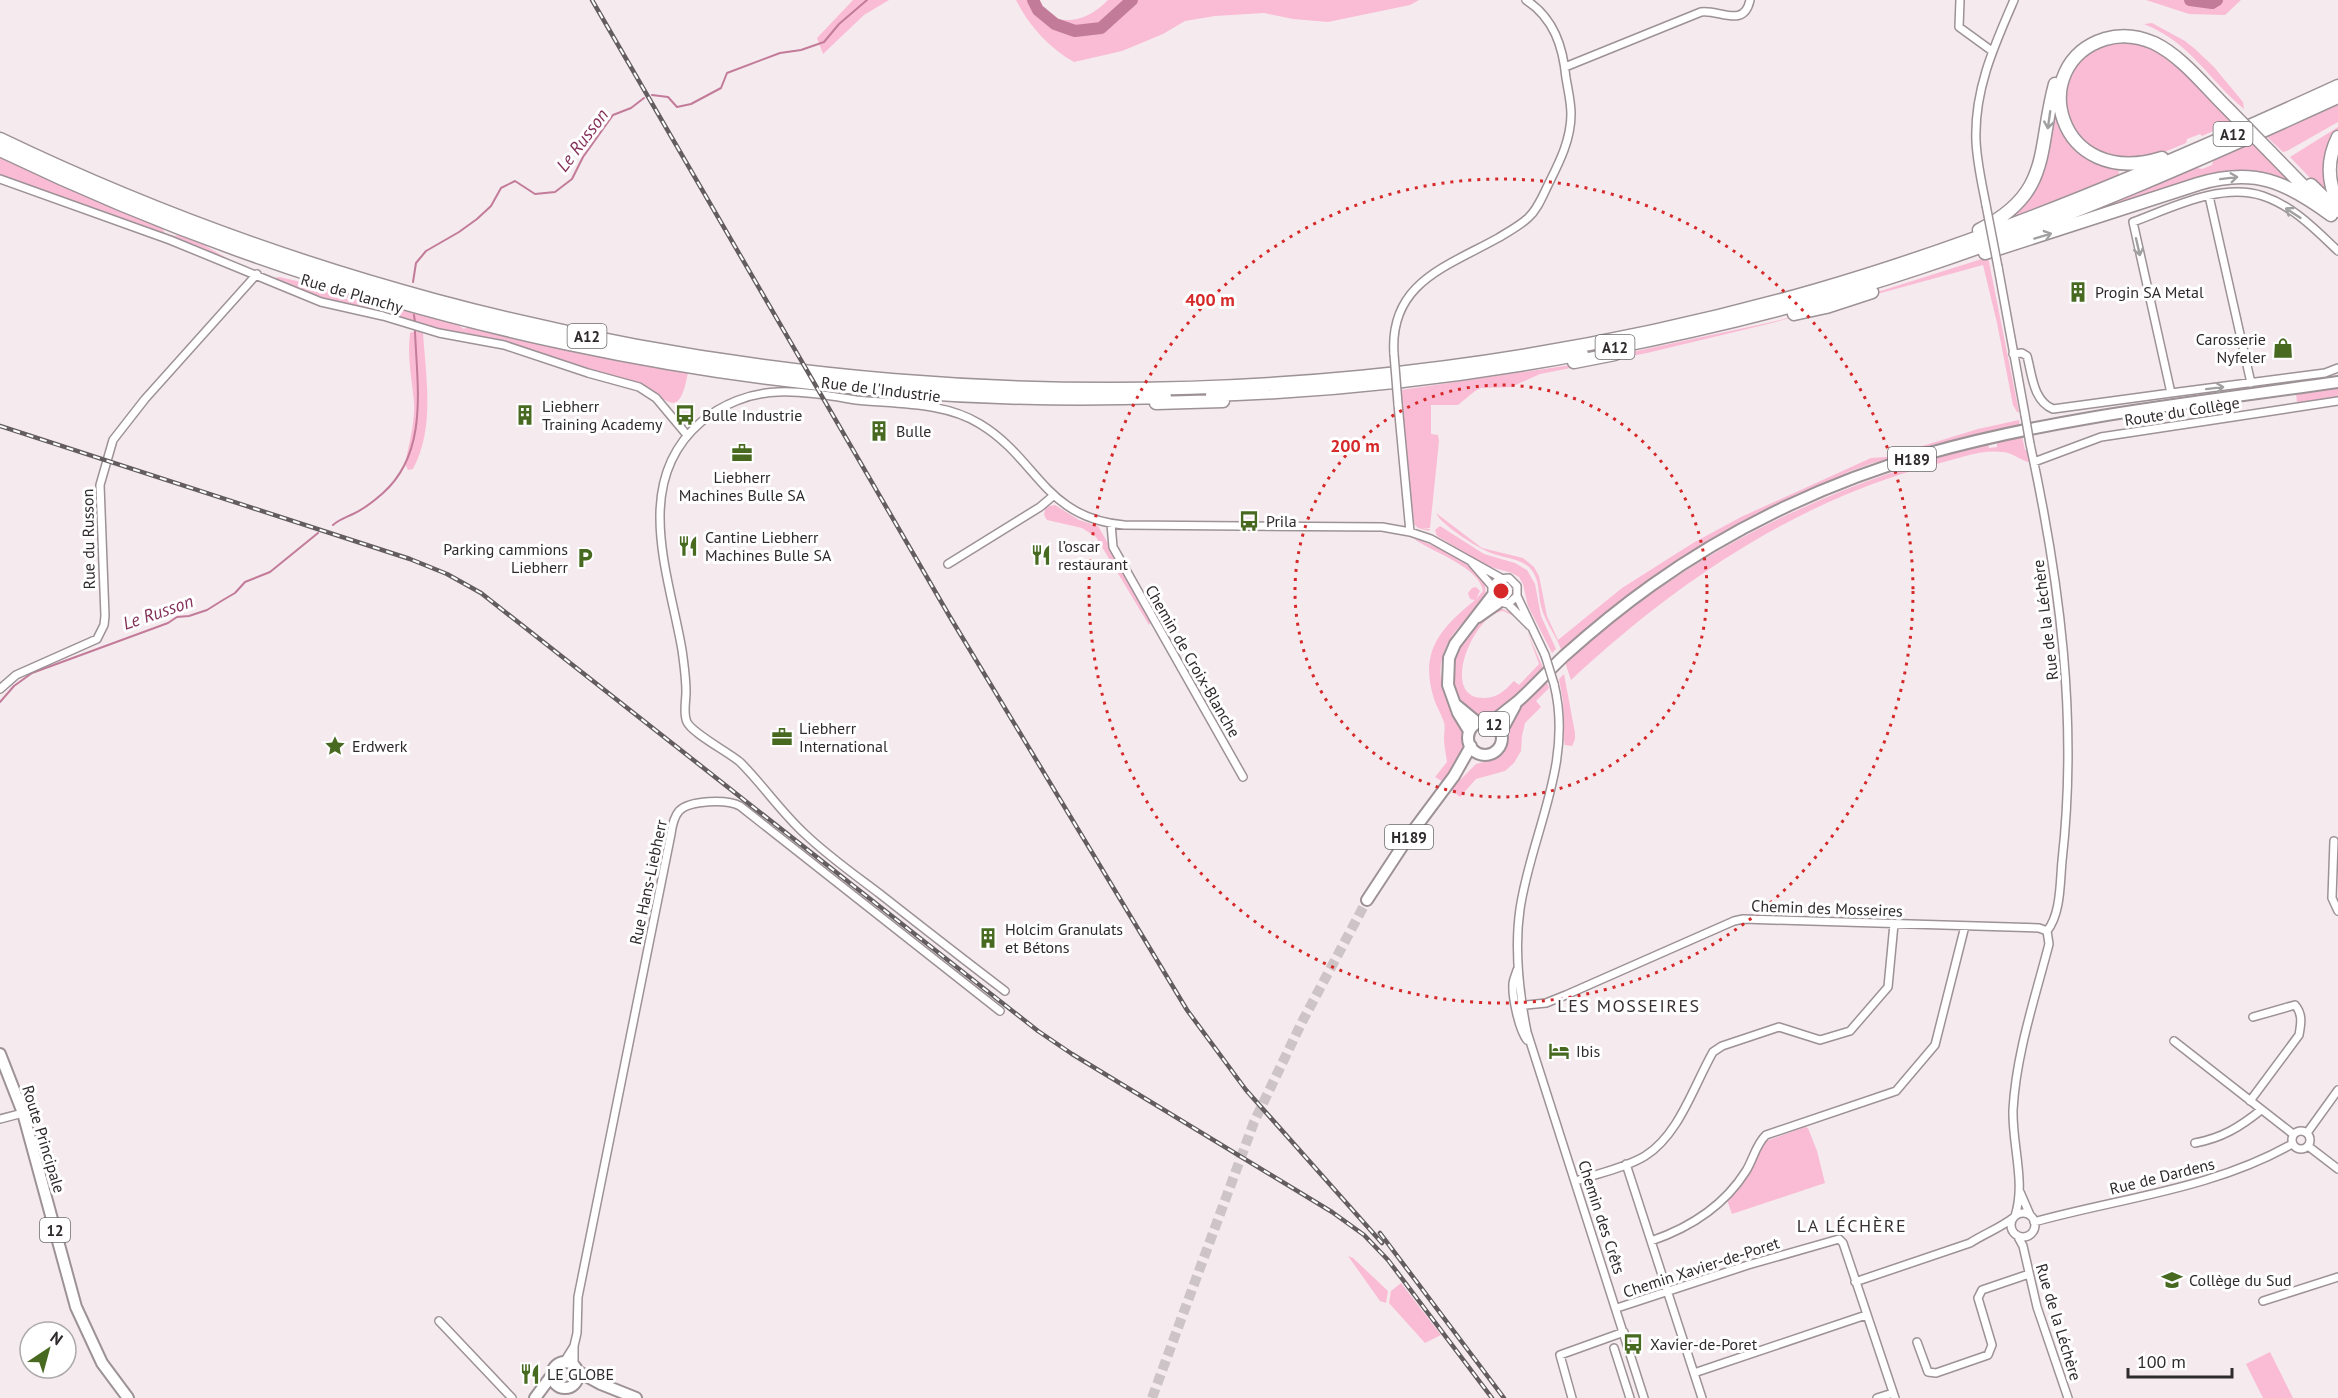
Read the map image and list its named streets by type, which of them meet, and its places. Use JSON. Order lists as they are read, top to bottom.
{
  "streets": {
    "highway": ["A12"],
    "main road": ["H189", "12", "Route Principale"],
    "street": [
      "Rue de Planchy",
      "Rue de l'Industrie",
      "Route du Collège",
      "Rue du Russon",
      "Rue de la Léchère",
      "Chemin de Croix-Blanche",
      "Rue Hans-Liebherr",
      "Chemin des Mosseires",
      "Rue de Dardens",
      "Chemin des Crêts",
      "Chemin Xavier-de-Poret"
    ]
  },
  "crossings": [
    ["Rue de Planchy", "Rue de l'Industrie"],
    ["Rue de Planchy", "Rue du Russon"],
    ["Rue de l'Industrie", "Chemin de Croix-Blanche"],
    ["Rue de l'Industrie", "Chemin des Crêts"],
    ["Route du Collège", "Rue de la Léchère"],
    ["H189", "12"],
    ["Rue de la Léchère", "Chemin des Mosseires"],
    ["Rue de la Léchère", "Rue de Dardens"],
    ["Chemin des Mosseires", "Chemin des Crêts"],
    ["Chemin des Crêts", "Chemin Xavier-de-Poret"]
  ],
  "districts": ["LES MOSSEIRES", "LA LÉCHÈRE"],
  "water": ["Le Russon"],
  "places": {
    "building": [
      "Progin SA Metal",
      "Liebherr Training Academy",
      "Bulle",
      "Holcim Granulats et Bétons"
    ],
    "shop": ["Carosserie Nyfeler"],
    "bus stop": ["Bulle Industrie", "Prila", "Xavier-de-Poret"],
    "office": ["Liebherr Machines Bulle SA", "Liebherr International"],
    "restaurant": ["Cantine Liebherr Machines Bulle SA", "l’oscar restaurant", "LE GLOBE"],
    "parking": ["Parking cammions Liebherr"],
    "place": ["Erdwerk"],
    "hotel": ["Ibis"],
    "school or university": ["Collège du Sud"]
  },
  "scale_bar": "100 m",
  "north": "top right",
  "rings": ["400 m", "200 m"]
}
